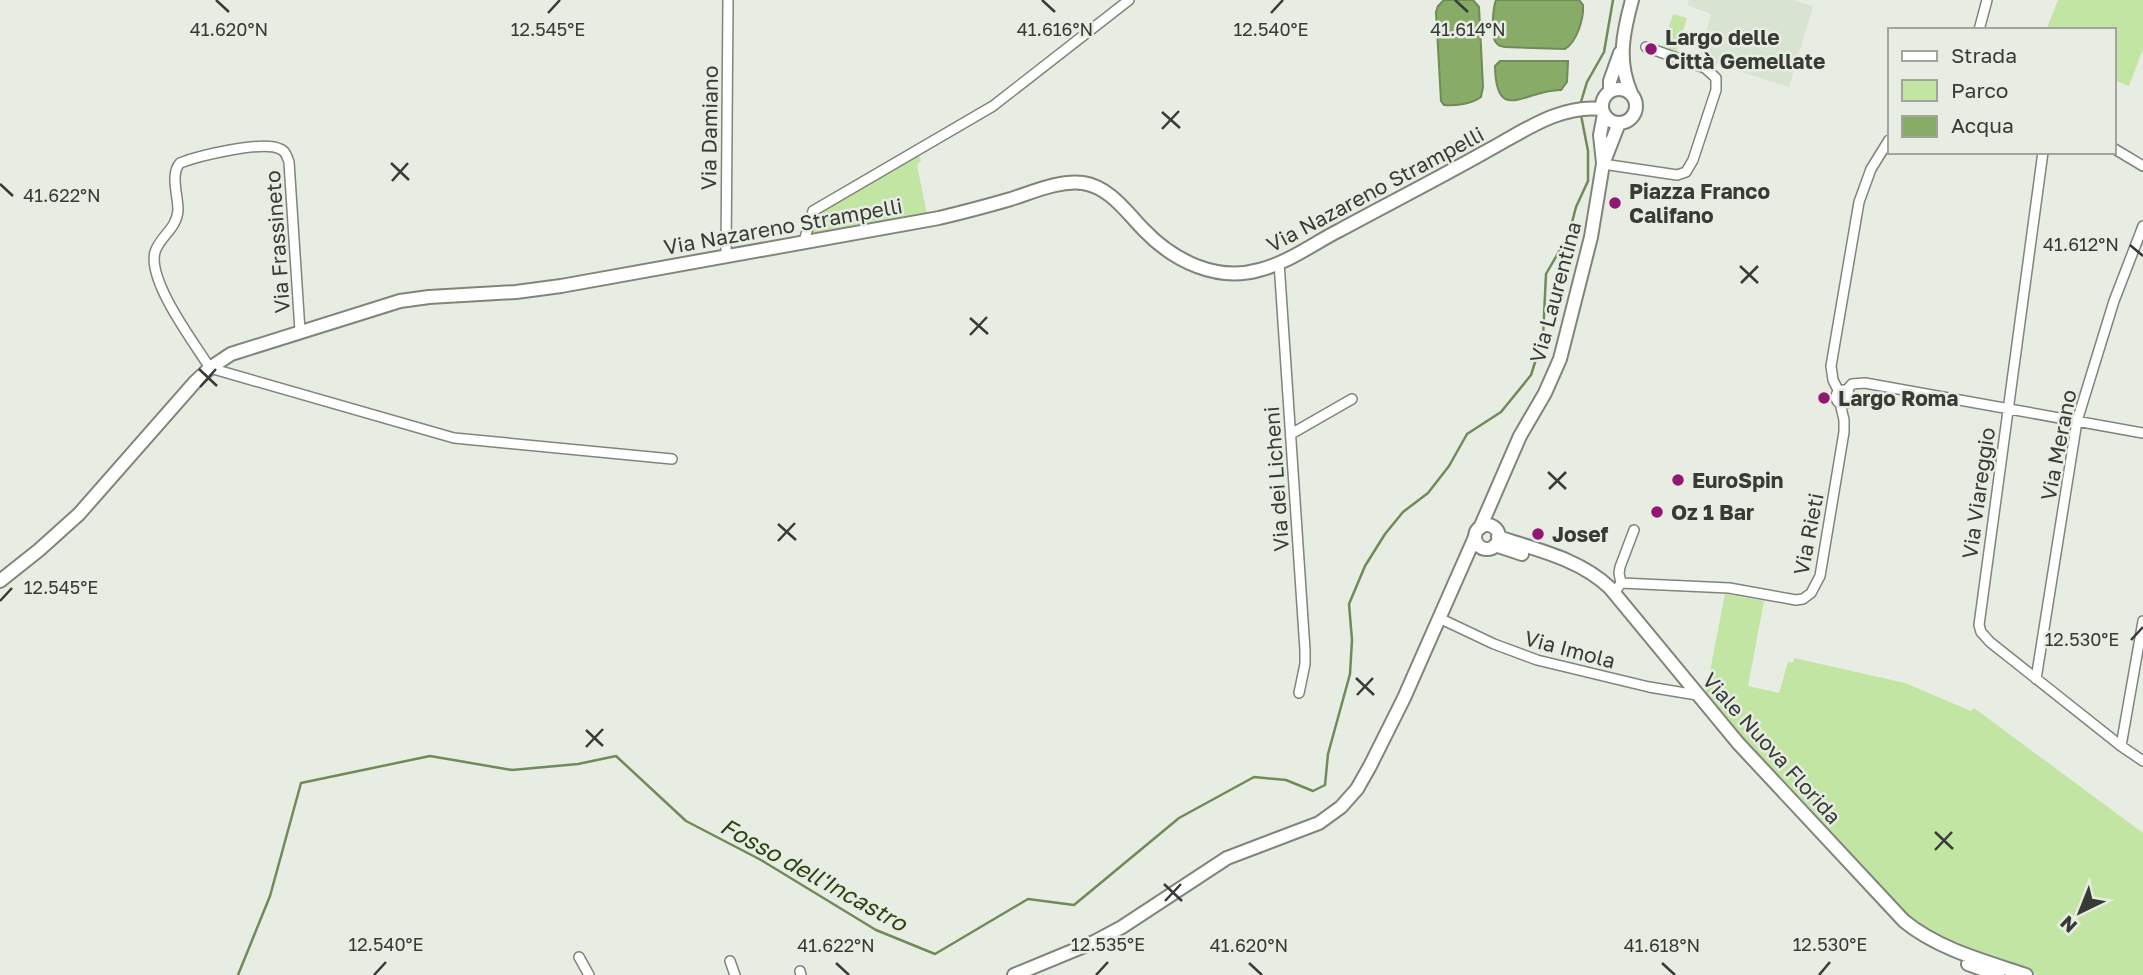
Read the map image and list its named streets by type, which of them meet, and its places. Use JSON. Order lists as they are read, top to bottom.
{
  "streets": {
    "street": [
      "Via Damiano",
      "Via Nazareno Strampelli",
      "Via Frassineto",
      "Via Laurentina",
      "Via Merano",
      "Via dei Licheni",
      "Via Viareggio",
      "Via Rieti",
      "Via Imola",
      "Viale Nuova Florida"
    ]
  },
  "crossings": [
    ["Via Damiano", "Via Nazareno Strampelli"],
    ["Via Nazareno Strampelli", "Via Frassineto"],
    ["Via Nazareno Strampelli", "Via Laurentina"],
    ["Via Nazareno Strampelli", "Via dei Licheni"],
    ["Via Laurentina", "Via Imola"],
    ["Via Laurentina", "Viale Nuova Florida"],
    ["Via Merano", "Via Viareggio"],
    ["Via Rieti", "Viale Nuova Florida"],
    ["Via Imola", "Viale Nuova Florida"]
  ],
  "water": ["Fosso dell'Incastro"],
  "places": [
    "Largo delle Città Gemellate",
    "Piazza Franco Califano",
    "Largo Roma",
    "EuroSpin",
    "Oz 1 Bar",
    "Josef"
  ],
  "legend": ["Strada", "Parco", "Acqua"],
  "north": "bottom left",
  "coordinates": [
    "41.620°N",
    "41.614°N",
    "41.616°N",
    "12.545°E",
    "12.540°E",
    "41.622°N",
    "41.612°N",
    "12.530°E",
    "12.535°E",
    "41.618°N"
  ]
}
